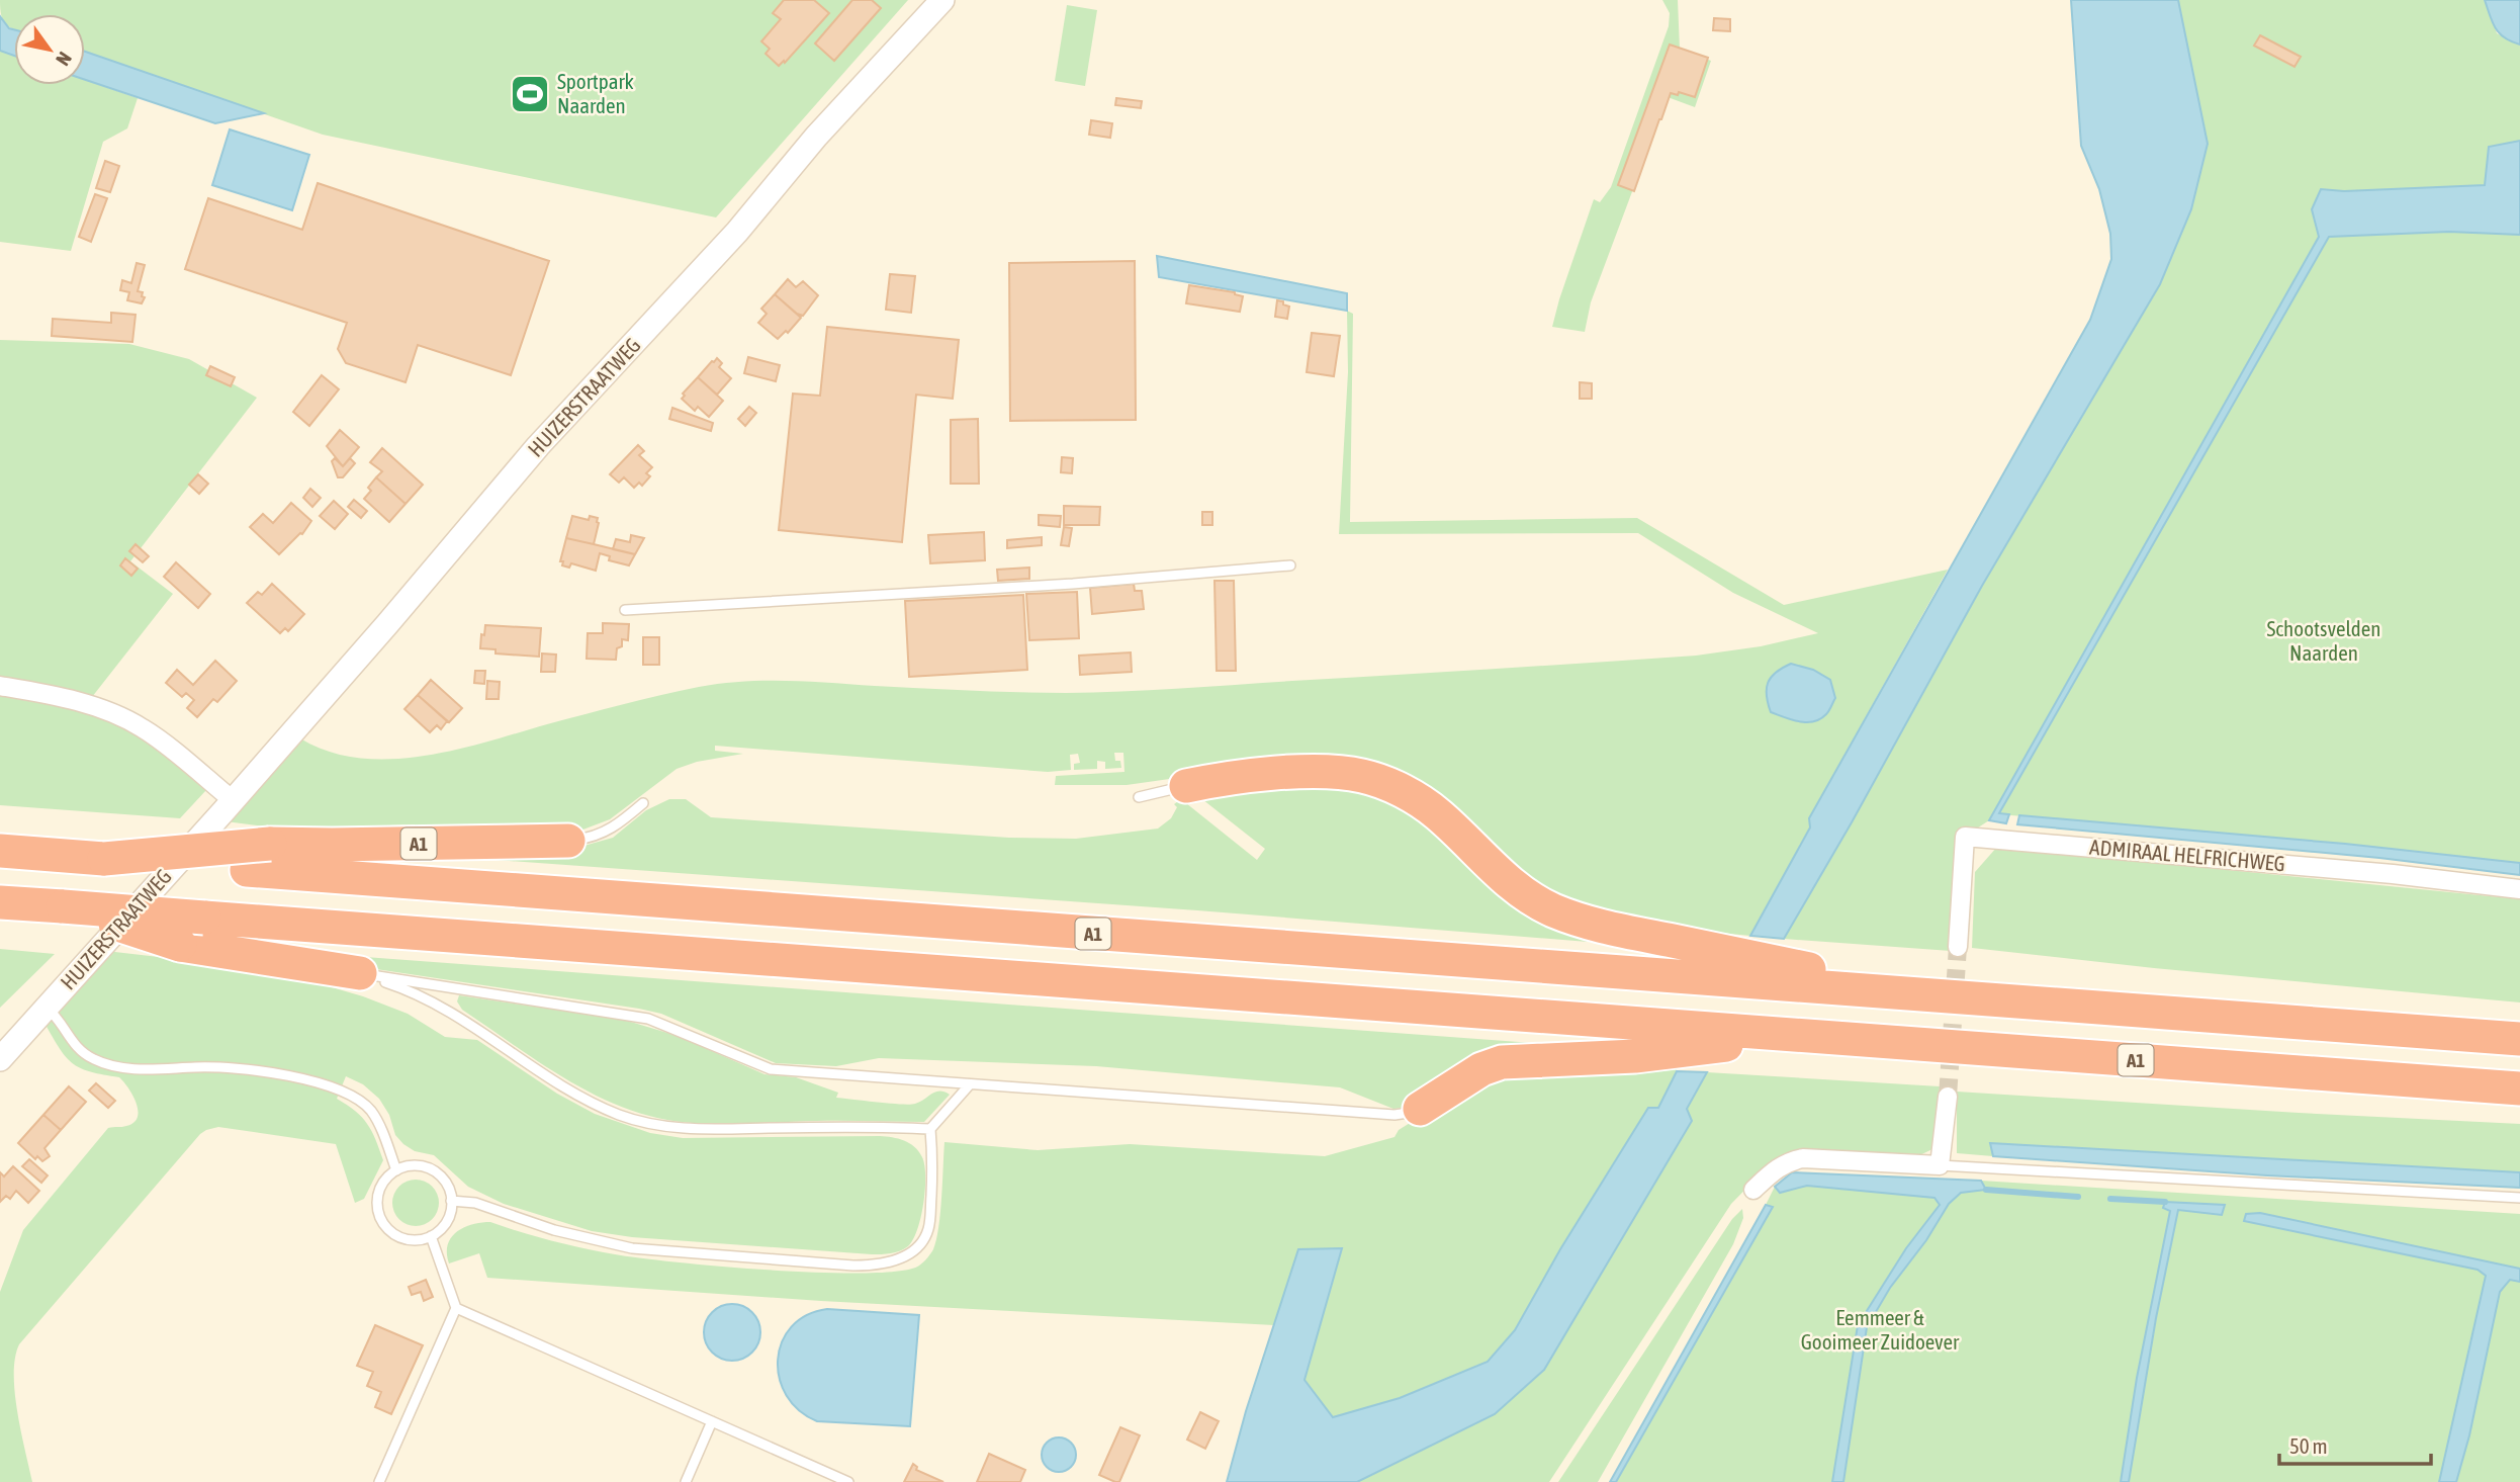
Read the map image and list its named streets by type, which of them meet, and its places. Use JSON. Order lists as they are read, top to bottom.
{
  "streets": {
    "highway": ["A1"],
    "street": ["HUIZERSTRAATWEG", "ADMIRAAL HELFRICHWEG"]
  },
  "parks": ["Schootsvelden Naarden", "Eemmeer & Gooimeer Zuidoever"],
  "places": {
    "sports": ["Sportpark Naarden"]
  },
  "scale_bar": "50 m",
  "north": "bottom right"
}
